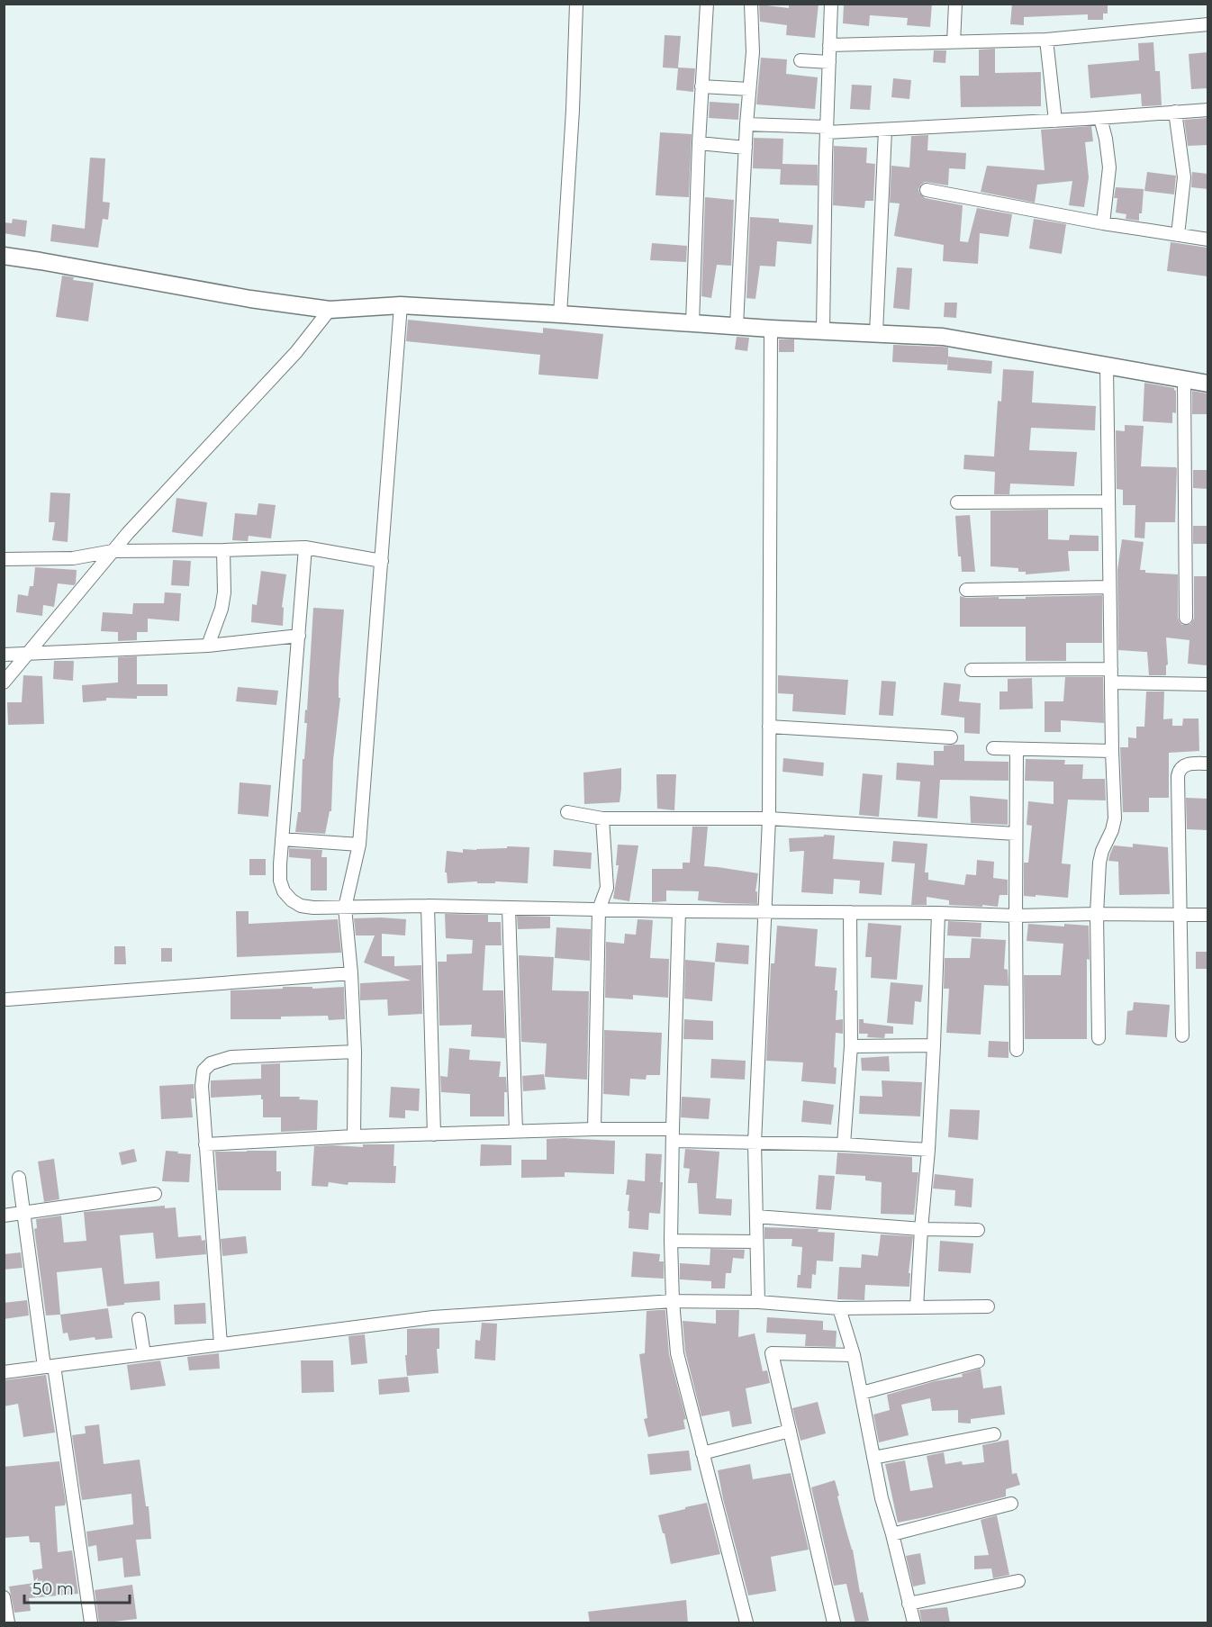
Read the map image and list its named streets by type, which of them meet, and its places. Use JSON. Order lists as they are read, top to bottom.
{
  "scale_bar": "50 m"
}
